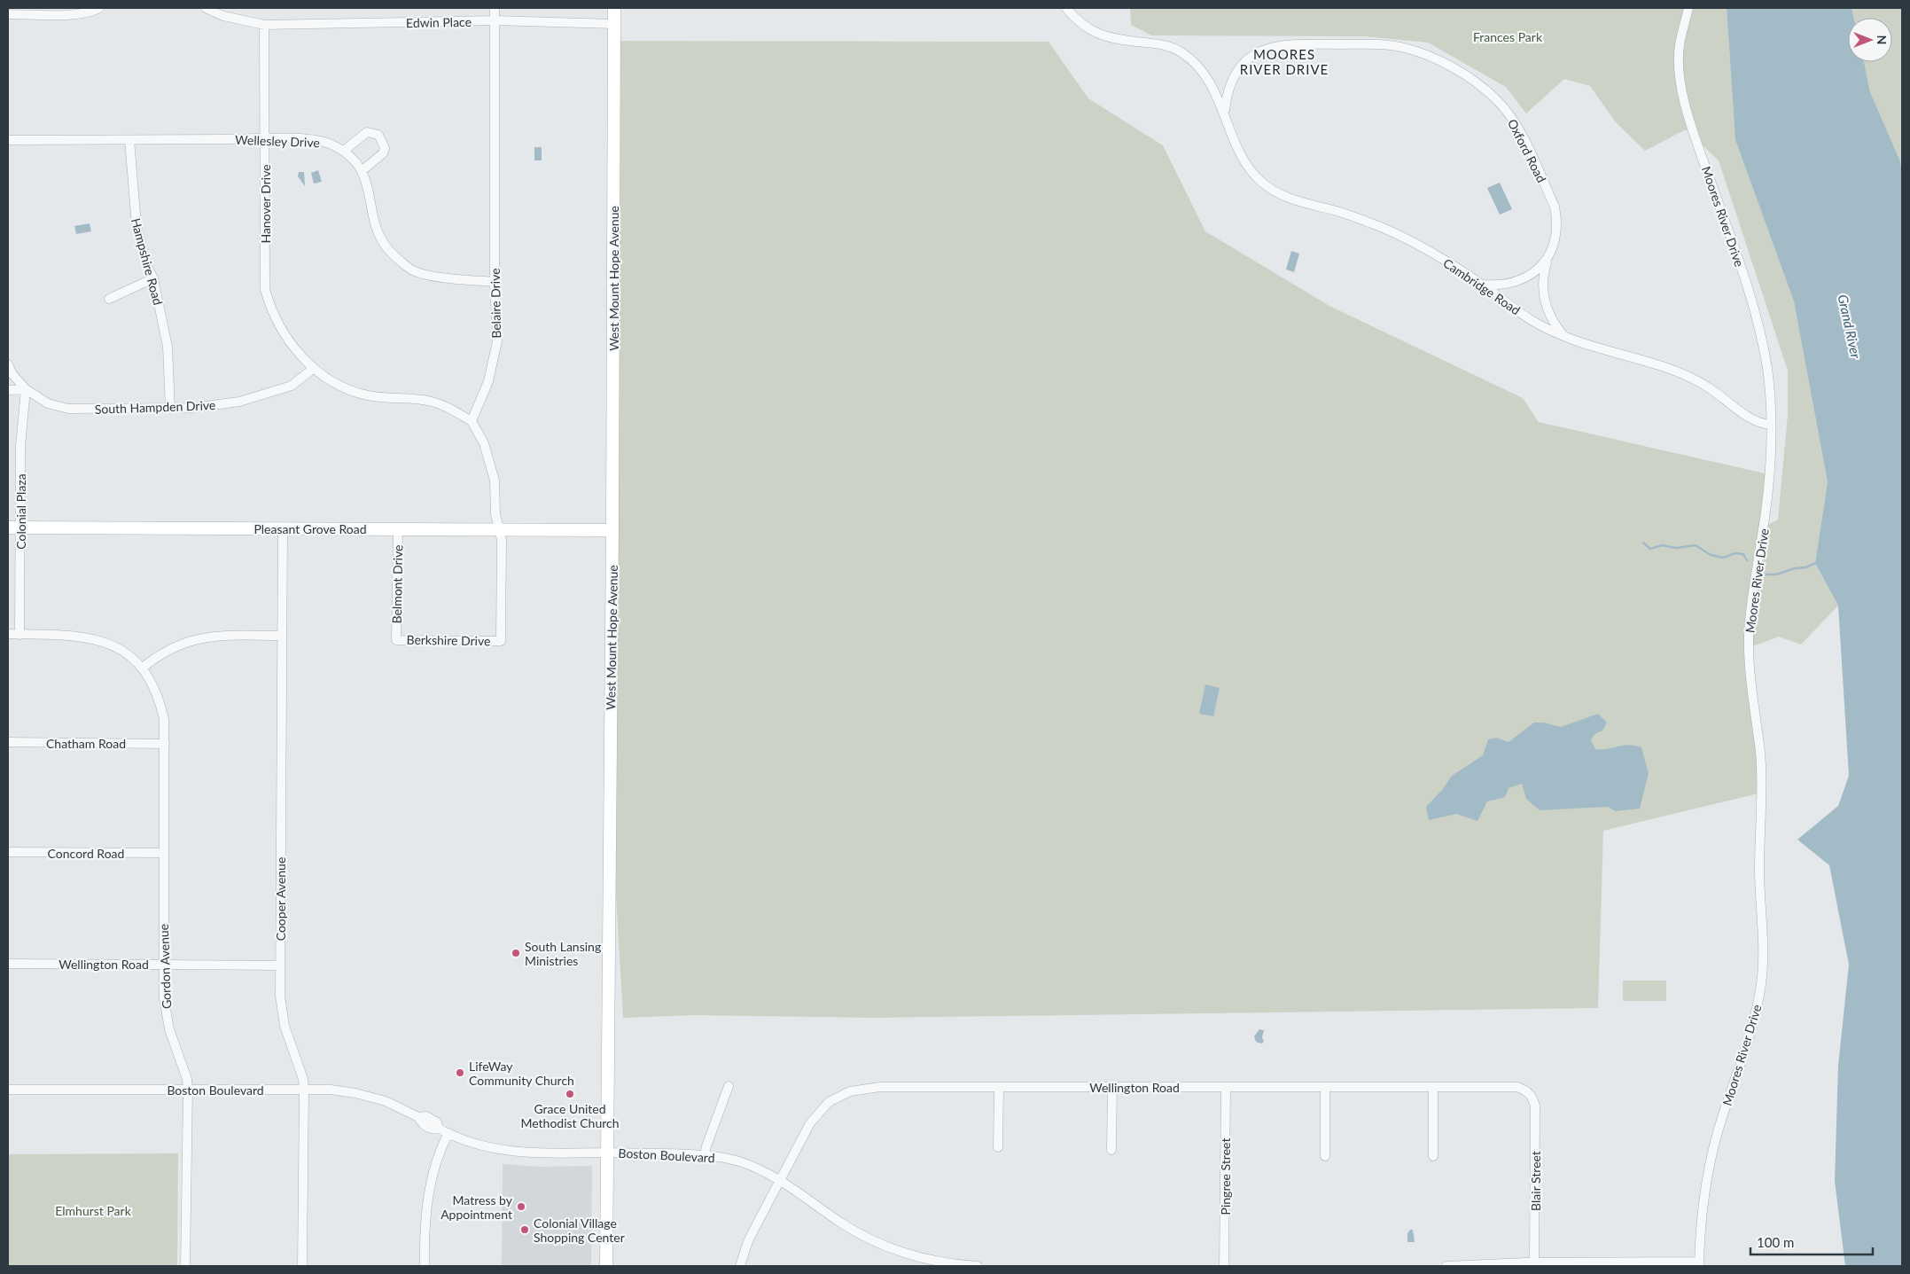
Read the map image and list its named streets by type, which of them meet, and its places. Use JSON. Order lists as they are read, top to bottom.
{
  "streets": {
    "street": [
      "Edwin Place",
      "Wellesley Drive",
      "Oxford Road",
      "Hanover Drive",
      "Moores River Drive",
      "Hampshire Road",
      "West Mount Hope Avenue",
      "Cambridge Road",
      "Belaire Drive",
      "South Hampden Drive",
      "Colonial Plaza",
      "Pleasant Grove Road",
      "Belmont Drive",
      "Berkshire Drive",
      "Chatham Road",
      "Concord Road",
      "Cooper Avenue",
      "Wellington Road",
      "Gordon Avenue",
      "Boston Boulevard",
      "Pingree Street",
      "Blair Street"
    ]
  },
  "crossings": [
    ["Edwin Place", "Hanover Drive"],
    ["Edwin Place", "West Mount Hope Avenue"],
    ["Edwin Place", "Belaire Drive"],
    ["Wellesley Drive", "Hanover Drive"],
    ["Wellesley Drive", "Hampshire Road"],
    ["Wellesley Drive", "Belaire Drive"],
    ["Oxford Road", "Cambridge Road"],
    ["Hanover Drive", "South Hampden Drive"],
    ["Moores River Drive", "Cambridge Road"],
    ["Hampshire Road", "South Hampden Drive"],
    ["West Mount Hope Avenue", "Pleasant Grove Road"],
    ["West Mount Hope Avenue", "Boston Boulevard"],
    ["South Hampden Drive", "Colonial Plaza"],
    ["Colonial Plaza", "Pleasant Grove Road"],
    ["Pleasant Grove Road", "Belmont Drive"],
    ["Pleasant Grove Road", "Berkshire Drive"],
    ["Pleasant Grove Road", "Cooper Avenue"],
    ["Belmont Drive", "Berkshire Drive"],
    ["Chatham Road", "Gordon Avenue"],
    ["Concord Road", "Gordon Avenue"],
    ["Cooper Avenue", "Wellington Road"],
    ["Cooper Avenue", "Boston Boulevard"],
    ["Wellington Road", "Gordon Avenue"],
    ["Wellington Road", "Boston Boulevard"],
    ["Wellington Road", "Pingree Street"],
    ["Wellington Road", "Blair Street"],
    ["Gordon Avenue", "Boston Boulevard"]
  ],
  "districts": ["MOORES RIVER DRIVE"],
  "water": ["Grand River"],
  "parks": ["Frances Park", "Elmhurst Park"],
  "places": [
    "South Lansing Ministries",
    "LifeWay Community Church",
    "Grace United Methodist Church",
    "Matress by Appointment",
    "Colonial Village Shopping Center"
  ],
  "scale_bar": "100 m",
  "north": "right"
}
